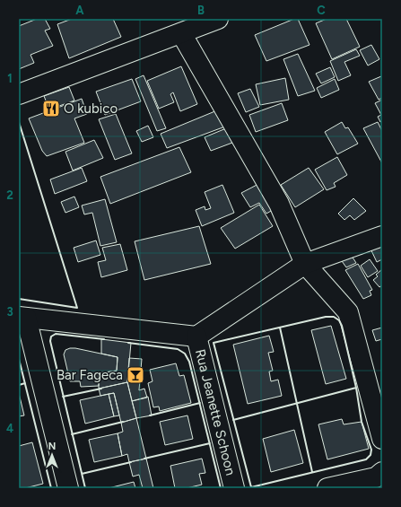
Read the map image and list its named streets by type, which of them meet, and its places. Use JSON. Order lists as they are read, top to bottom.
{
  "streets": {
    "street": ["Rua Jeanette Schoon"]
  },
  "places": {
    "restaurant": ["O kubico"],
    "bar": ["Bar Fageca"]
  },
  "north": "top",
  "grid": {
    "columns": ["A", "B", "C"],
    "rows": [
      "1",
      "2",
      "3",
      "4"
    ]
  }
}
